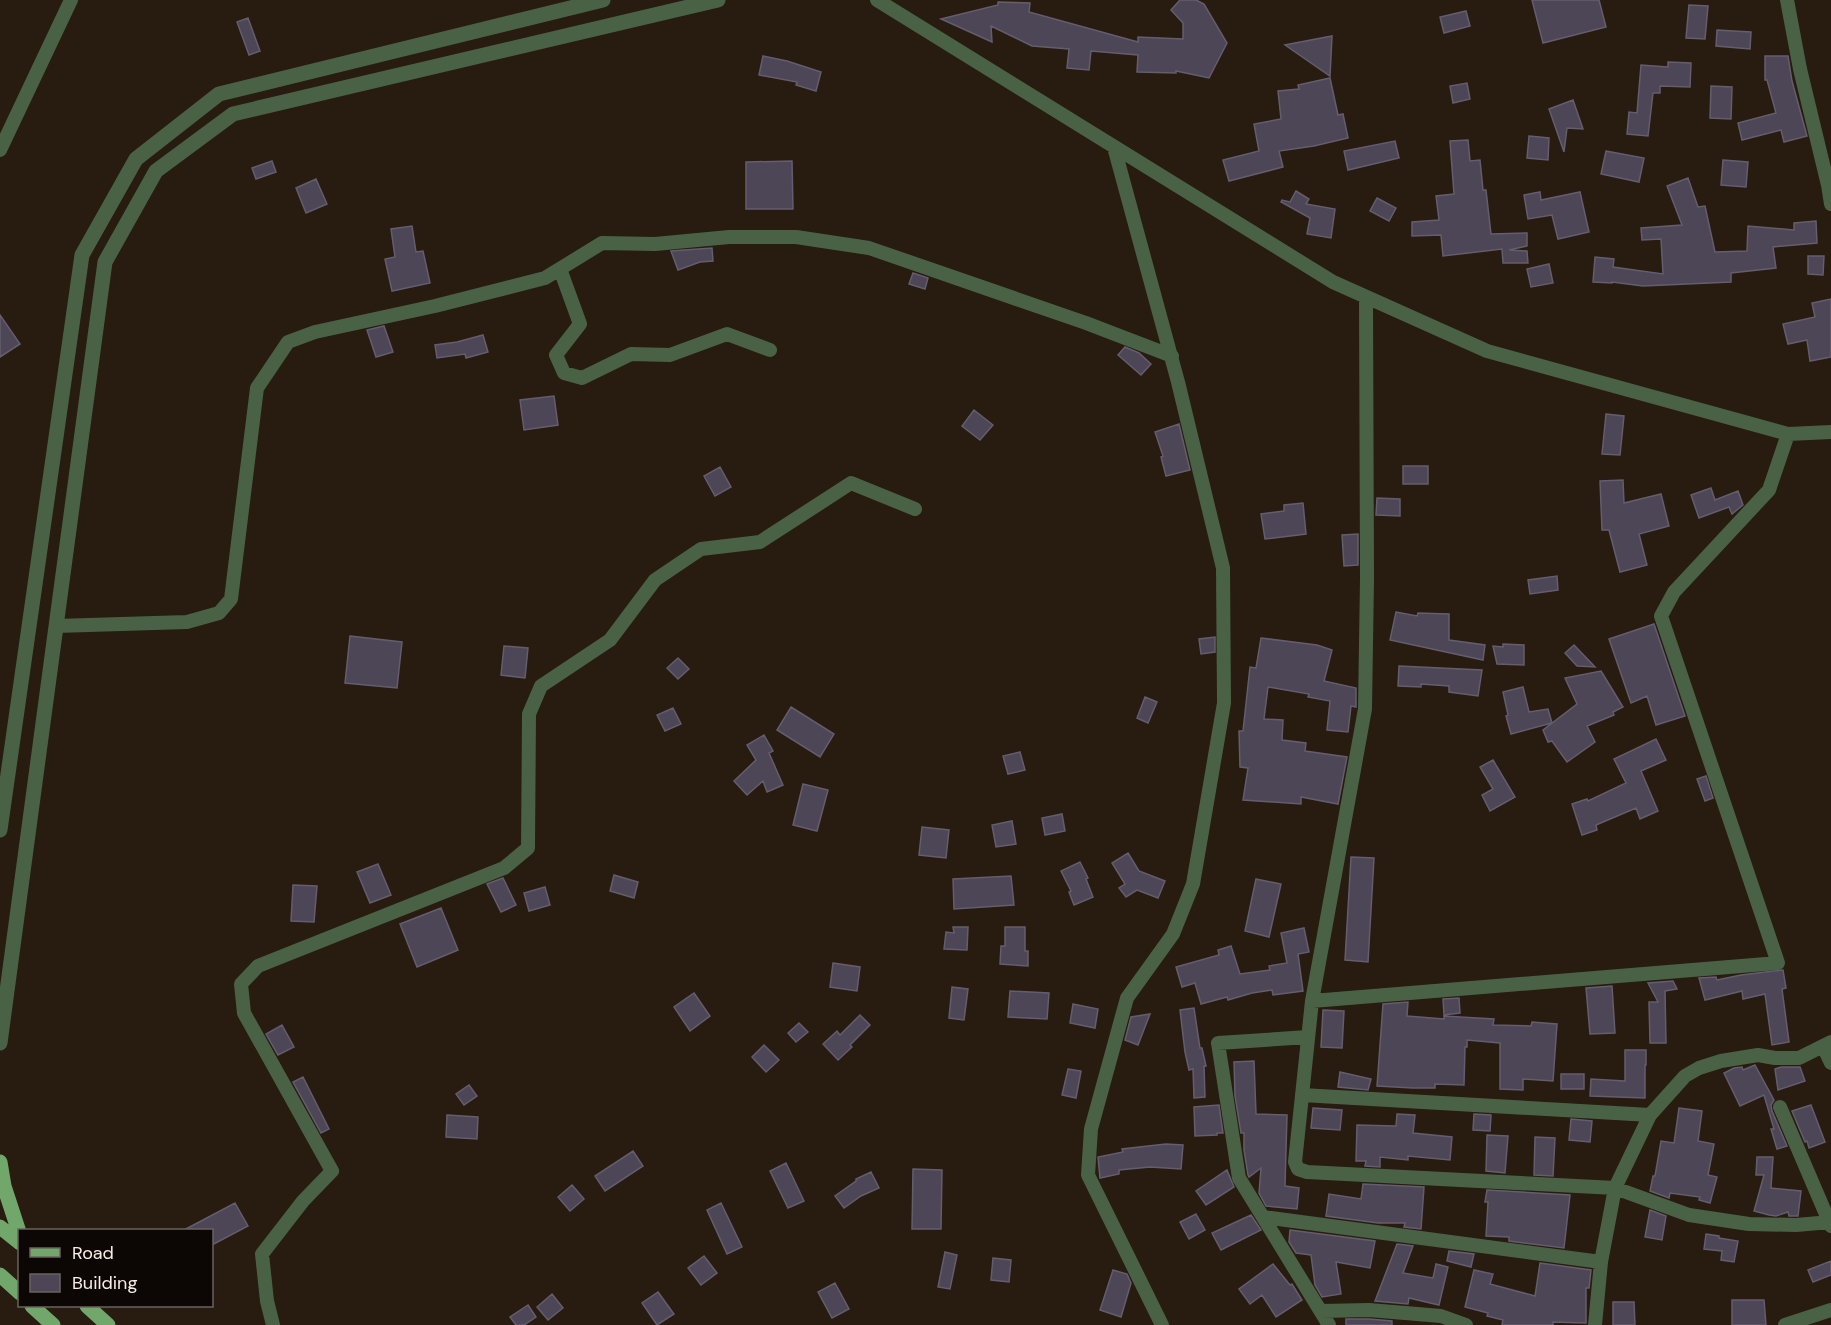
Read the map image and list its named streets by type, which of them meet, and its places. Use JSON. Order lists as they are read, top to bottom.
{
  "legend": ["Road", "Building"]
}
